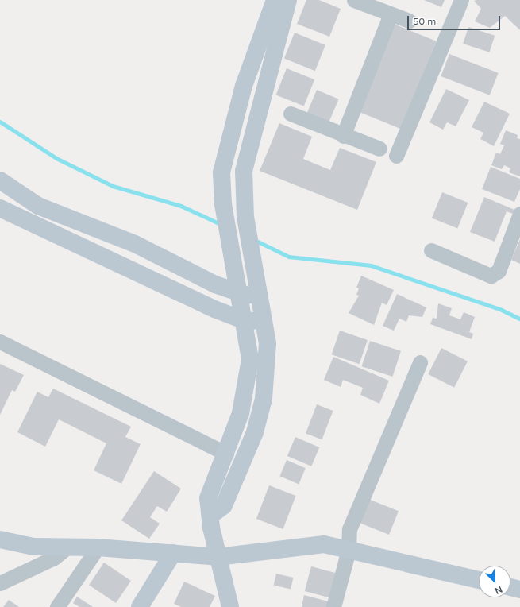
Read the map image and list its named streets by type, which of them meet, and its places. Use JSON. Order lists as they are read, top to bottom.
{
  "scale_bar": "50 m",
  "north": "bottom right"
}
